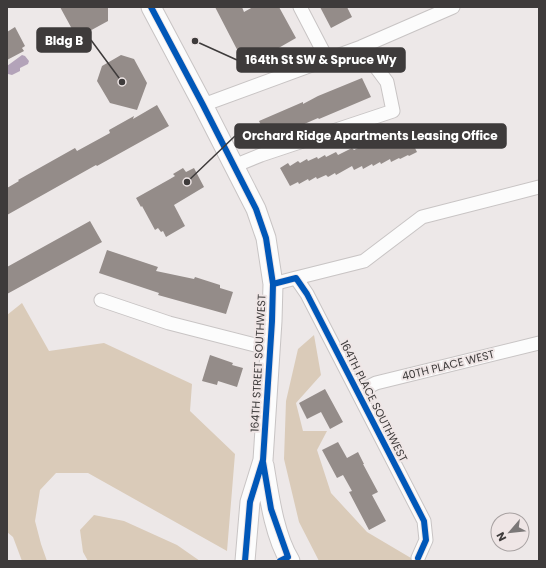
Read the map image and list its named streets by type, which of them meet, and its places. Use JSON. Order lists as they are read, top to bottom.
{
  "streets": {
    "main road": ["164TH STREET SOUTHWEST"],
    "street": ["40TH PLACE WEST", "164TH PLACE SOUTHWEST"]
  },
  "crossings": [
    ["40TH PLACE WEST", "164TH PLACE SOUTHWEST"]
  ],
  "places": ["164th St SW & Spruce Wy", "Bldg B", "Orchard Ridge Apartments Leasing Office"],
  "north": "bottom left"
}
